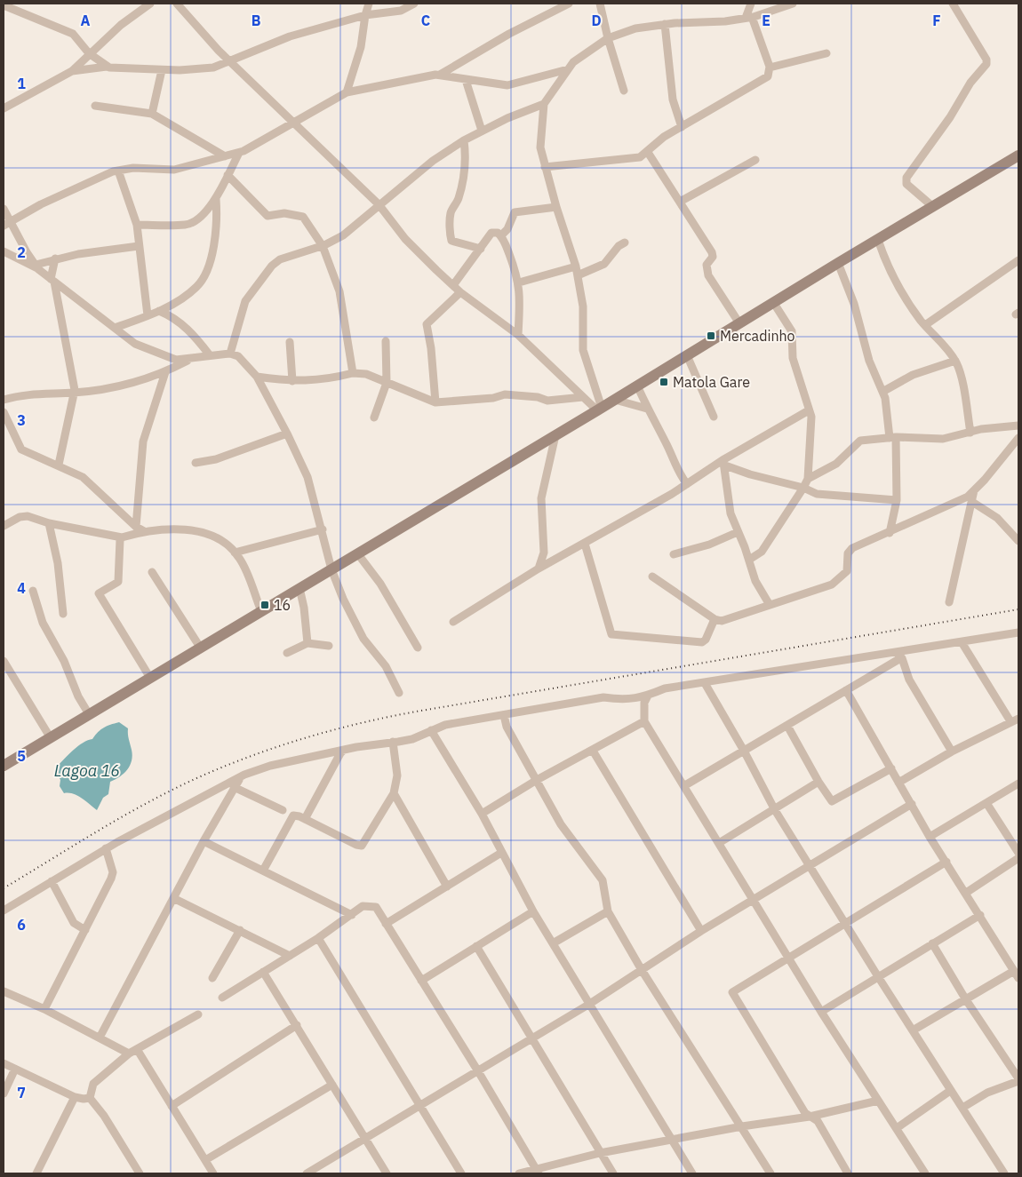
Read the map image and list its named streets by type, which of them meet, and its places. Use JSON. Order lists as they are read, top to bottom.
{
  "water": ["Lagoa 16"],
  "places": {
    "transit": ["Mercadinho", "Matola Gare", "16"]
  },
  "grid": {
    "columns": [
      "A",
      "B",
      "C",
      "D",
      "E",
      "F"
    ],
    "rows": [
      "1",
      "2",
      "3",
      "4",
      "5",
      "6",
      "7"
    ]
  }
}
